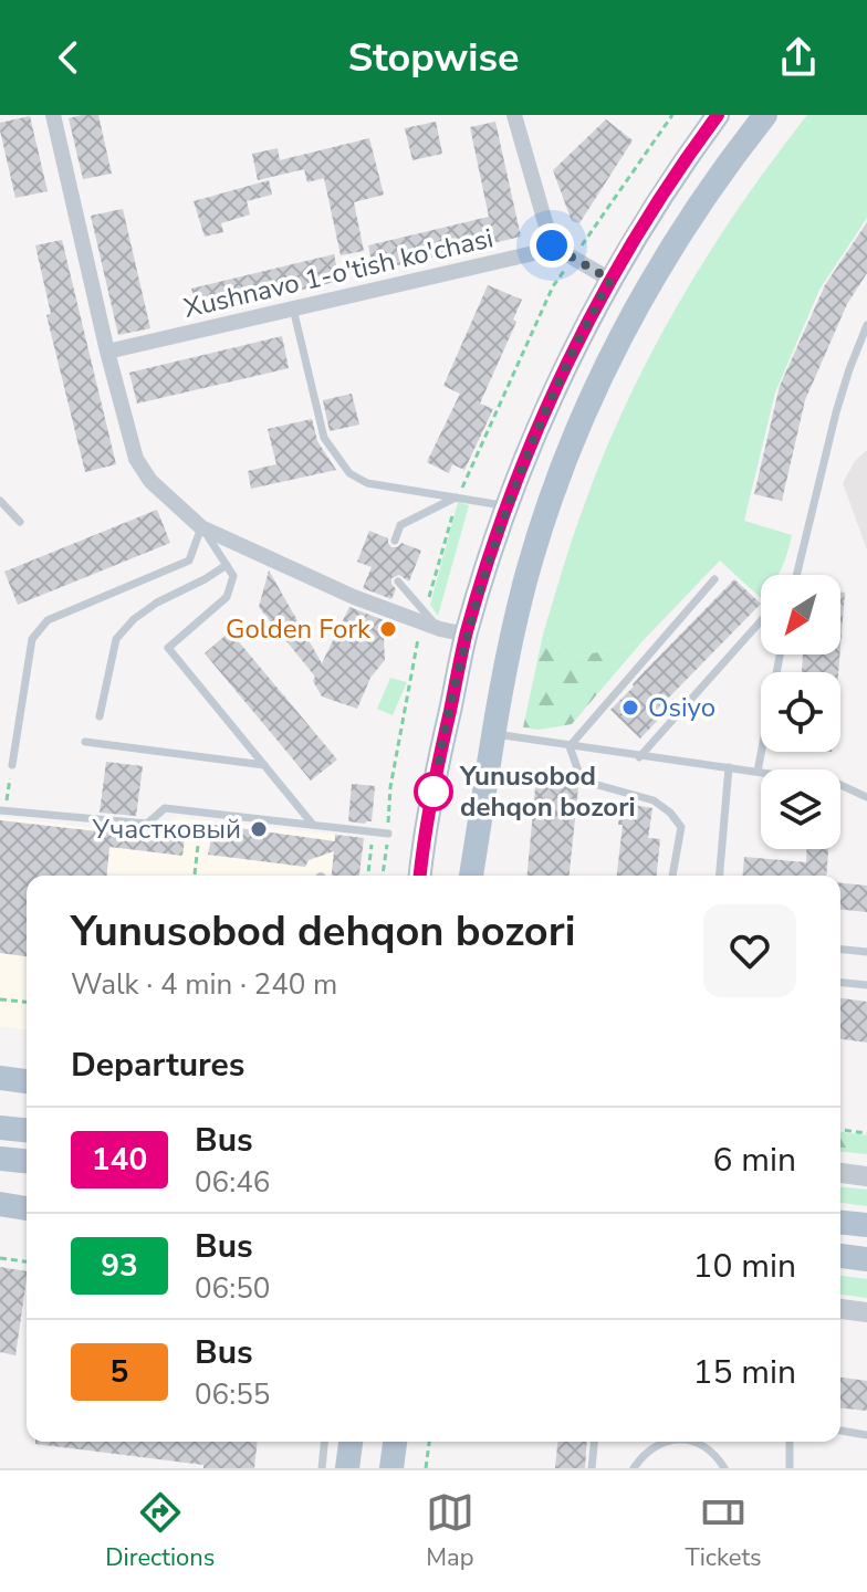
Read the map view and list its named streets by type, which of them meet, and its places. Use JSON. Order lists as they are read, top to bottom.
{
  "streets": {
    "street": ["Xushnavo 1-o'tish ko'chasi"]
  },
  "places": [
    "Golden Fork",
    "Osiyo",
    "Yunusobod dehqon bozori",
    "Участковый"
  ],
  "lines": ["bus line 140"],
  "north": "bottom left",
  "page": {
    "header": "Stopwise",
    "heading": [
      ["Yunusobod dehqon bozori", "Walk · 4 min · 240 m"],
      "Departures"
    ],
    "list": [
      {
        "mark": "140",
        "name": "Bus",
        "note": "06:46",
        "value": "6 min"
      },
      {
        "mark": "93",
        "name": "Bus",
        "note": "06:50",
        "value": "10 min"
      },
      {
        "mark": "5",
        "name": "Bus",
        "note": "06:55",
        "value": "15 min"
      }
    ],
    "tabs": ["Directions", "Map", "Tickets"]
  }
}
